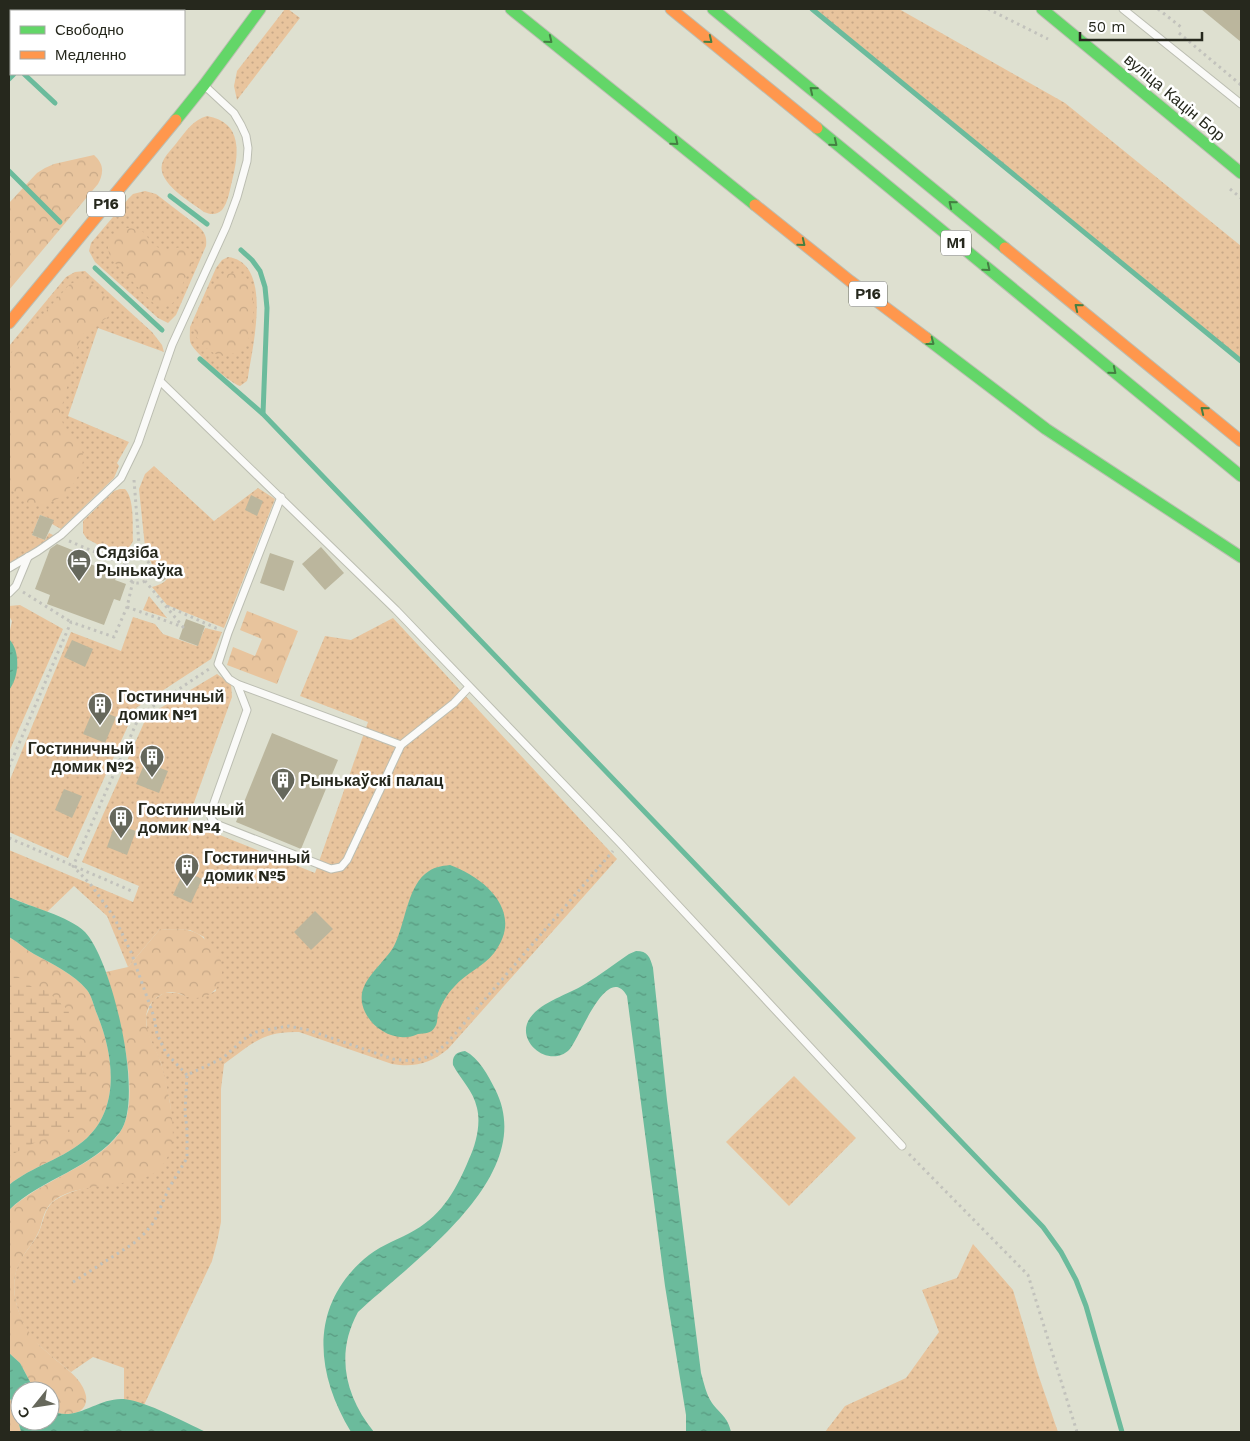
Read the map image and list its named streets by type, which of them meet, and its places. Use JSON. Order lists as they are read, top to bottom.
{
  "streets": {
    "main road": ["вуліца Кацін Бор", "Р16", "М1"]
  },
  "places": {
    "hotel": ["Сядзіба Рынькаўка"],
    "building": [
      "Гостиничный домик №1",
      "Гостиничный домик №2",
      "Рынькаўскi палац",
      "Гостиничный домик №4",
      "Гостиничный домик №5"
    ]
  },
  "legend": ["Свободно", "Медленно"],
  "scale_bar": "50 m",
  "north": "bottom left"
}
